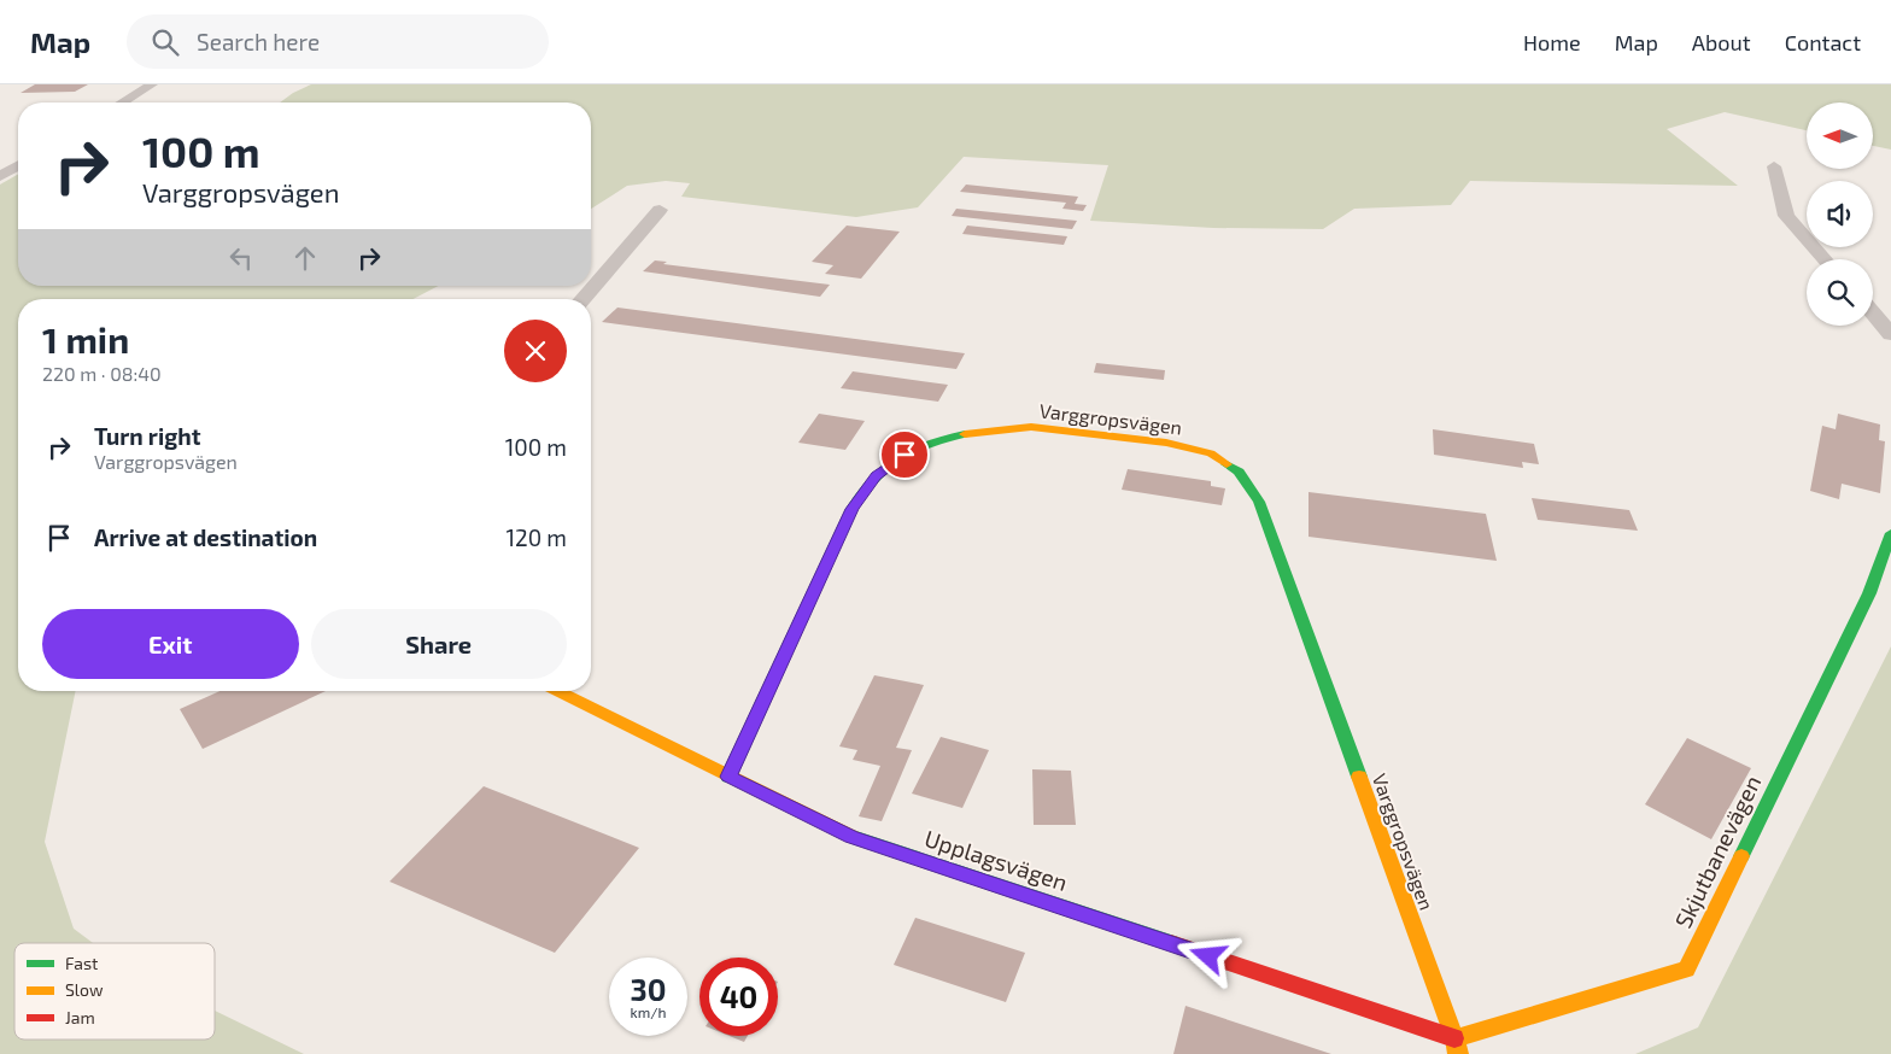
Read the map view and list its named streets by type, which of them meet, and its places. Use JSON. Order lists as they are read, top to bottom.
{
  "streets": {
    "street": ["Varggropsvägen", "Skjutbanevägen", "Upplagsvägen"]
  },
  "crossings": [
    ["Varggropsvägen", "Skjutbanevägen"],
    ["Varggropsvägen", "Upplagsvägen"],
    ["Skjutbanevägen", "Upplagsvägen"]
  ],
  "legend": ["Fast", "Slow", "Jam"],
  "north": "left",
  "page": {
    "header": "Map",
    "search": "Search here",
    "nav": [
      "Home",
      "Map",
      "About",
      "Contact"
    ],
    "turn": ["100 m", "Varggropsvägen"],
    "heading": ["1 min", "220 m · 08:40"],
    "list": [
      {
        "name": "Turn right",
        "note": "Varggropsvägen",
        "value": "100 m"
      },
      {
        "name": "Arrive at destination",
        "value": "120 m"
      }
    ],
    "buttons": ["Exit", "Share"],
    "speed": "30 km/h",
    "limit": "40"
  }
}
